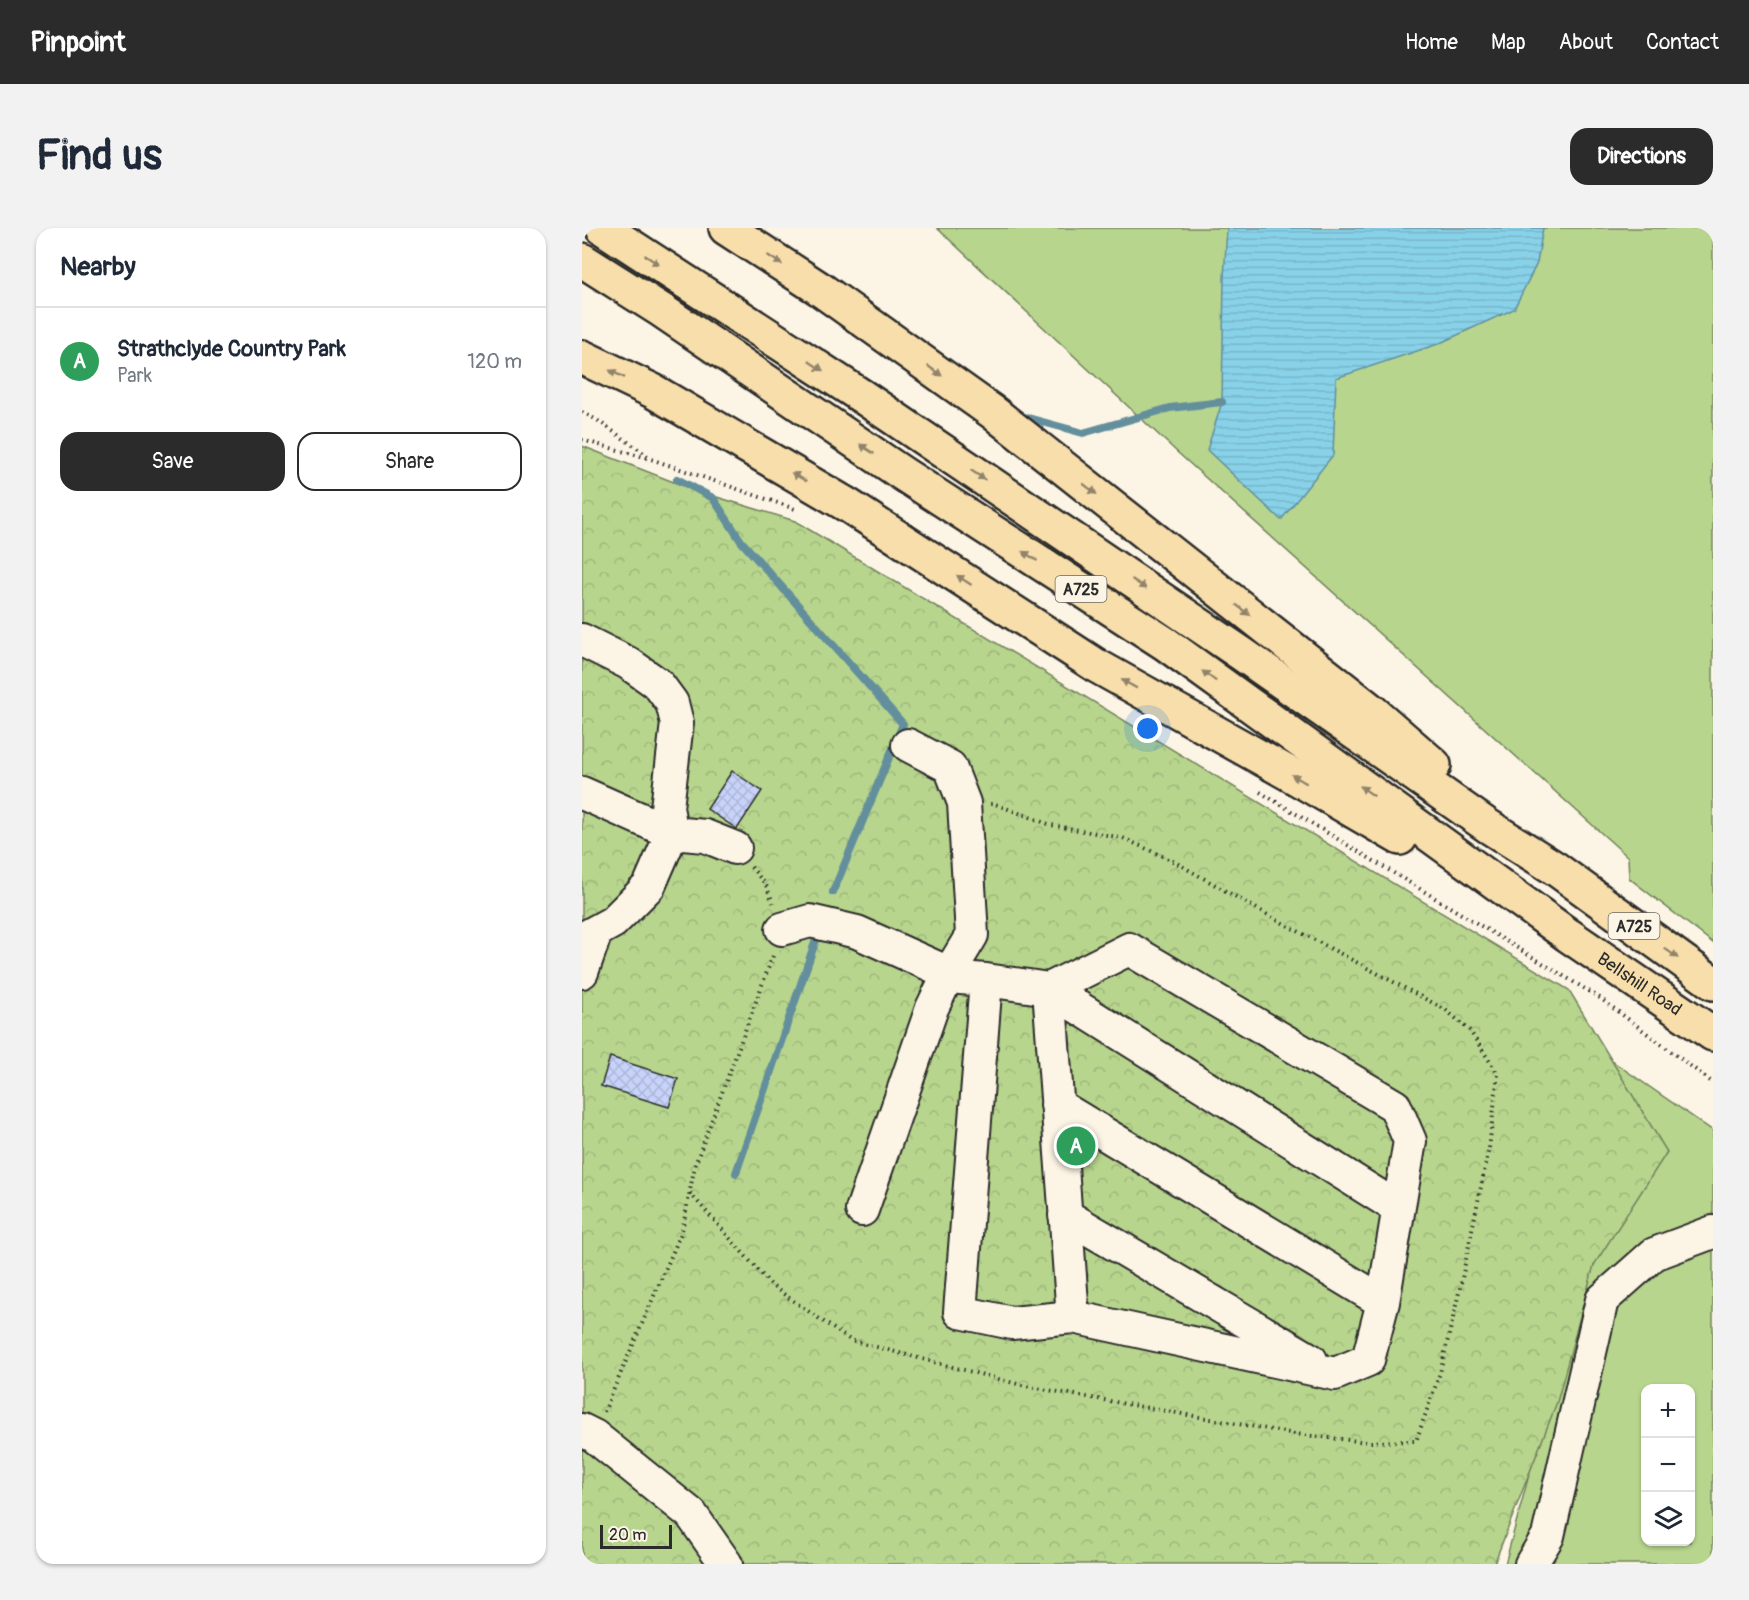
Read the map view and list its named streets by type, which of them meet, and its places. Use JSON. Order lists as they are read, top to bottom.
{
  "streets": {
    "highway": ["A725", "Bellshill Road"]
  },
  "crossings": [
    ["A725", "Bellshill Road"]
  ],
  "scale_bar": "20 m",
  "page": {
    "header": "Pinpoint",
    "nav": [
      "Home",
      "Map",
      "About",
      "Contact"
    ],
    "buttons": [
      "Directions",
      ["Save", "Share"]
    ],
    "title": "Find us",
    "heading": "Nearby",
    "list": [
      {
        "mark": "A",
        "name": "Strathclyde Country Park",
        "note": "Park",
        "value": "120 m"
      }
    ],
    "pins": "A",
    "map_buttons": ["+", "−"],
    "scale": "20 m"
  }
}
